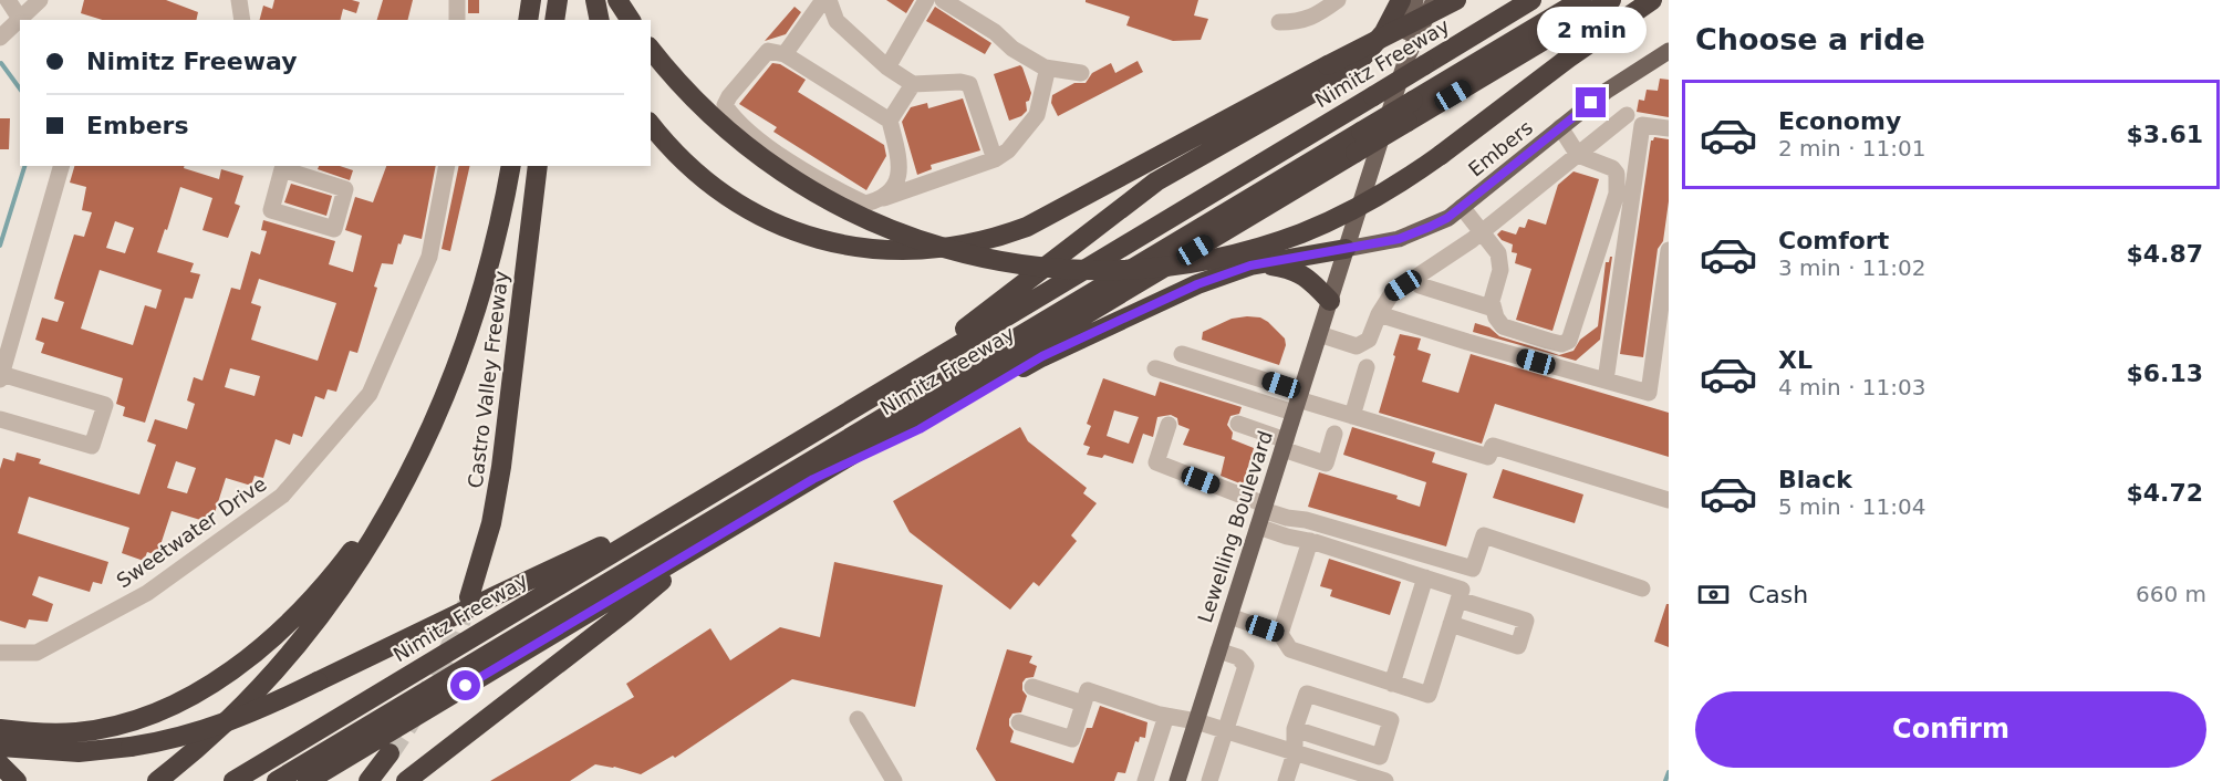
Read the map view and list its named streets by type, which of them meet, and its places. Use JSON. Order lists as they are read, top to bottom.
{
  "streets": {
    "highway": ["Nimitz Freeway", "Castro Valley Freeway"],
    "main road": ["Embers", "Lewelling Boulevard"],
    "street": ["Sweetwater Drive"]
  },
  "crossings": [
    ["Nimitz Freeway", "Lewelling Boulevard"],
    ["Embers", "Lewelling Boulevard"]
  ],
  "page": {
    "heading": "Choose a ride",
    "bubble": "2 min",
    "banner": ["Nimitz Freeway", "Embers"],
    "list": [
      {
        "name": "Economy",
        "note": "2 min · 11:01",
        "value": "$3.61"
      },
      {
        "name": "Comfort",
        "note": "3 min · 11:02",
        "value": "$4.87"
      },
      {
        "name": "XL",
        "note": "4 min · 11:03",
        "value": "$6.13"
      },
      {
        "name": "Black",
        "note": "5 min · 11:04",
        "value": "$4.72"
      }
    ],
    "pay": ["Cash", "660 m"],
    "buttons": "Confirm"
  }
}
